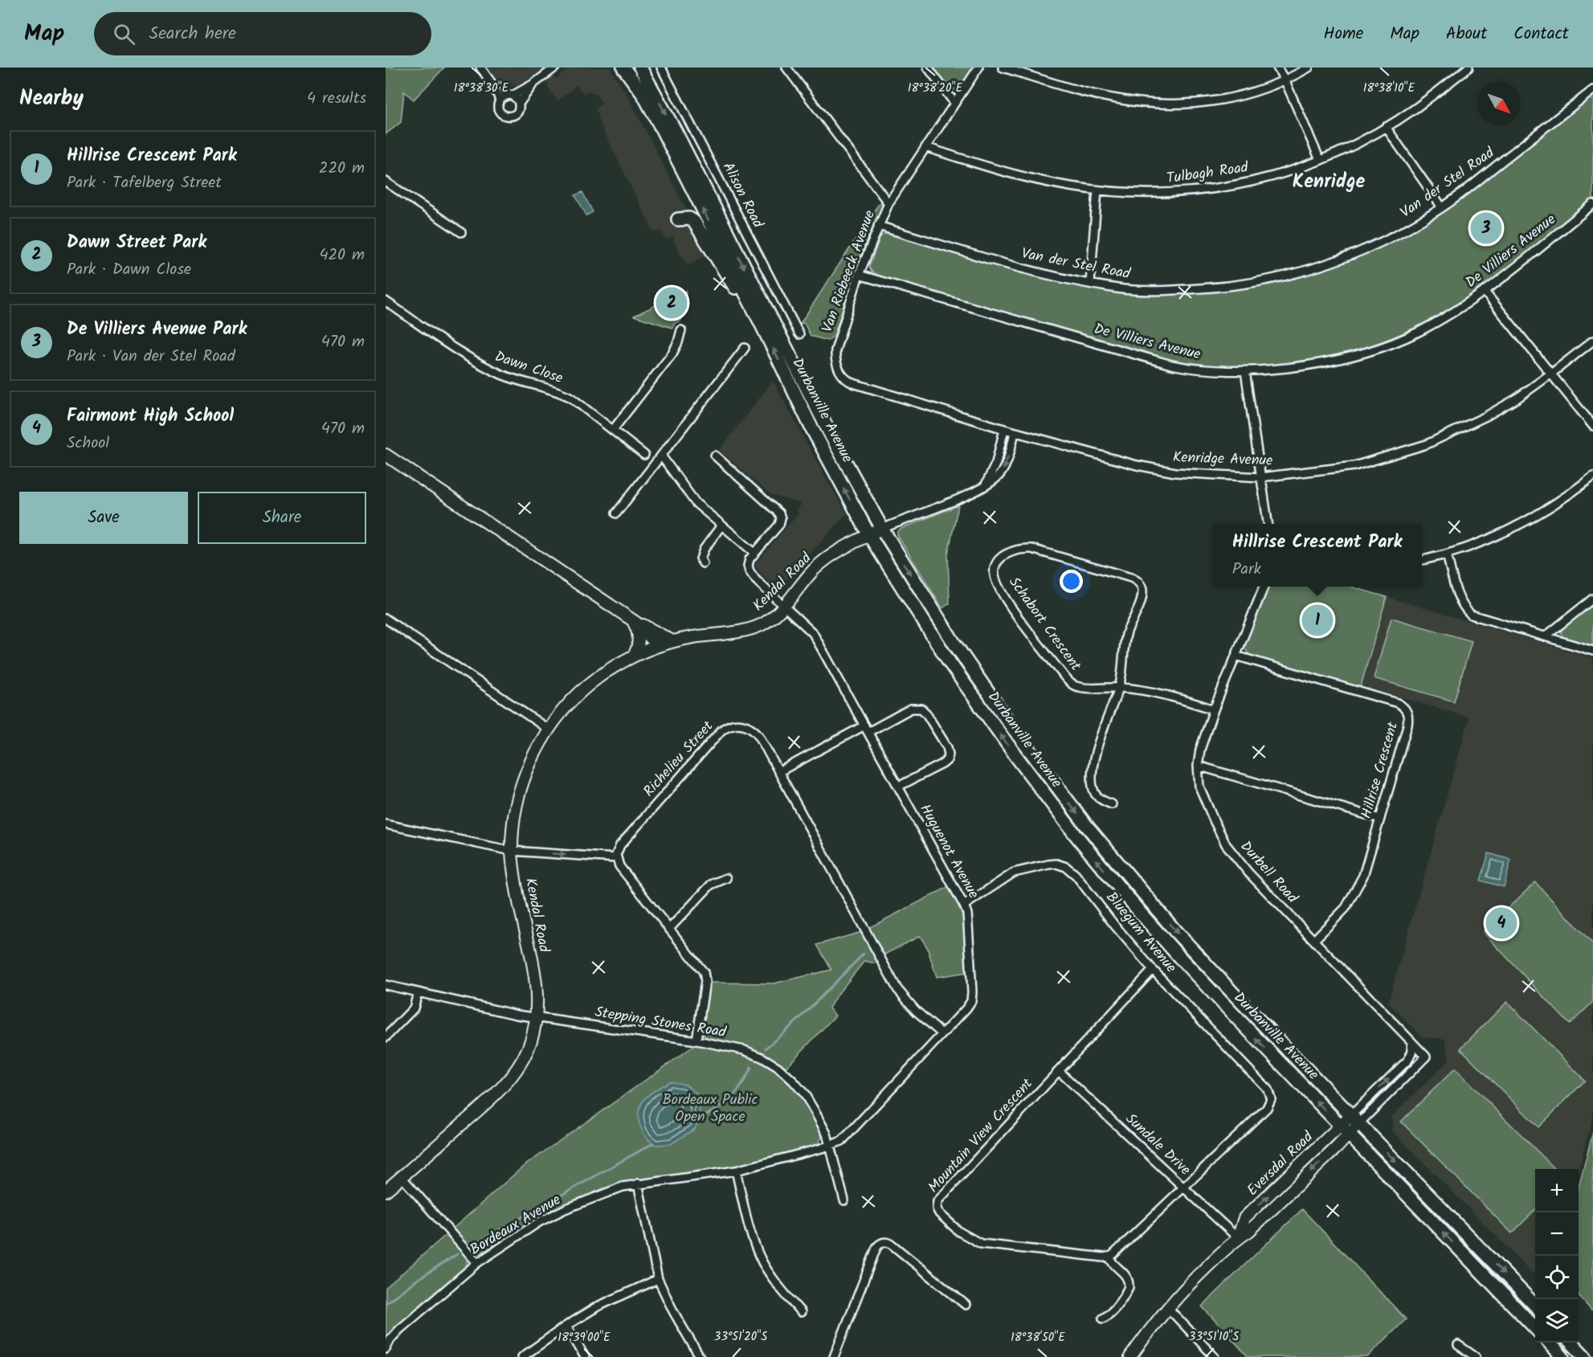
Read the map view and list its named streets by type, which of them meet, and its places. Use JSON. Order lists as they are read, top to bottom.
{
  "streets": {
    "main road": ["Durbanville Avenue"],
    "street": [
      "Tulbagh Road",
      "Van der Stel Road",
      "Alison Road",
      "De Villiers Avenue",
      "Van Riebeeck Avenue",
      "Dawn Close",
      "Kenridge Avenue",
      "Kendal Road",
      "Schabort Crescent",
      "Richelieu Street",
      "Hillrise Crescent",
      "Huguenot Avenue",
      "Durbell Road",
      "Bluegum Avenue",
      "Stepping Stones Road",
      "Mountain View Crescent",
      "Sundale Drive",
      "Eversdal Road",
      "Bordeaux Avenue"
    ]
  },
  "crossings": [
    ["Tulbagh Road", "Van Riebeeck Avenue"],
    ["Van der Stel Road", "Van Riebeeck Avenue"],
    ["De Villiers Avenue", "Van Riebeeck Avenue"],
    ["Van Riebeeck Avenue", "Kenridge Avenue"],
    ["Durbanville Avenue", "Kendal Road"],
    ["Durbanville Avenue", "Durbell Road"],
    ["Durbanville Avenue", "Eversdal Road"],
    ["Kenridge Avenue", "Kendal Road"],
    ["Kendal Road", "Huguenot Avenue"],
    ["Kendal Road", "Stepping Stones Road"],
    ["Schabort Crescent", "Durbell Road"],
    ["Richelieu Street", "Huguenot Avenue"],
    ["Hillrise Crescent", "Durbell Road"],
    ["Huguenot Avenue", "Bluegum Avenue"],
    ["Huguenot Avenue", "Stepping Stones Road"],
    ["Huguenot Avenue", "Bordeaux Avenue"],
    ["Durbell Road", "Eversdal Road"],
    ["Bluegum Avenue", "Mountain View Crescent"],
    ["Bluegum Avenue", "Sundale Drive"],
    ["Stepping Stones Road", "Bordeaux Avenue"],
    ["Mountain View Crescent", "Sundale Drive"],
    ["Sundale Drive", "Eversdal Road"]
  ],
  "districts": ["Kenridge"],
  "parks": ["Bordeaux Public Open Space"],
  "north": "bottom right",
  "page": {
    "header": "Map",
    "search": "Search here",
    "nav": [
      "Home",
      "Map",
      "About",
      "Contact"
    ],
    "heading": ["Nearby", "4 results"],
    "list": [
      {
        "mark": "1",
        "name": "Hillrise Crescent Park",
        "note": "Park · Tafelberg Street",
        "value": "220 m"
      },
      {
        "mark": "2",
        "name": "Dawn Street Park",
        "note": "Park · Dawn Close",
        "value": "420 m"
      },
      {
        "mark": "3",
        "name": "De Villiers Avenue Park",
        "note": "Park · Van der Stel Road",
        "value": "470 m"
      },
      {
        "mark": "4",
        "name": "Fairmont High School",
        "note": "School",
        "value": "470 m"
      }
    ],
    "pins": [
      "3",
      "2",
      "1",
      "4"
    ],
    "buttons": ["Save", "Share"],
    "popup": ["Hillrise Crescent Park", "Park"],
    "map_buttons": ["+", "−"]
  },
  "coordinates": [
    "18°38'30\"E",
    "18°38'20\"E",
    "18°38'10\"E",
    "33°51'20\"S",
    "33°51'10\"S",
    "18°39'00\"E",
    "18°38'50\"E"
  ]
}
